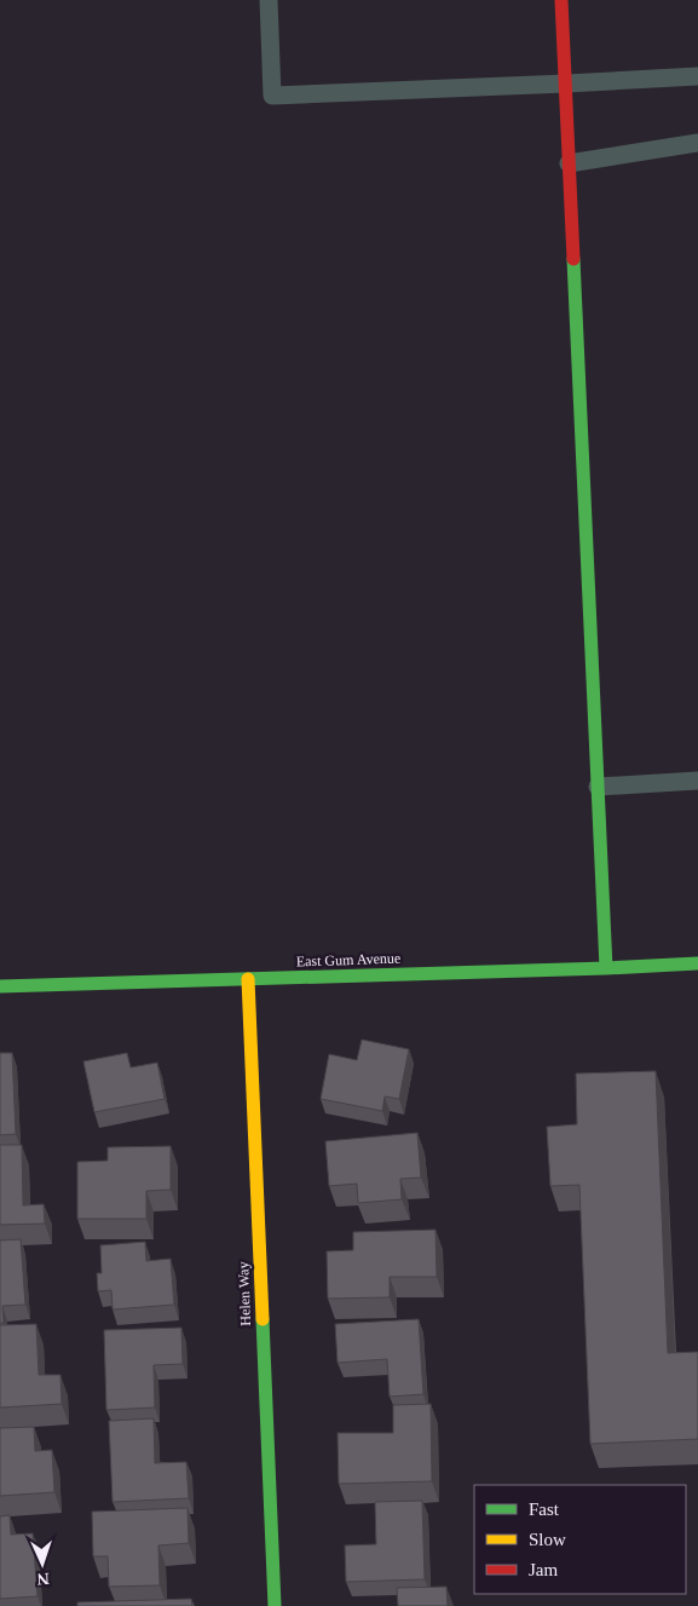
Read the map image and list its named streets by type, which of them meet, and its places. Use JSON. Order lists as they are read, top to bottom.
{
  "streets": {
    "street": ["East Gum Avenue", "Helen Way"]
  },
  "crossings": [
    ["East Gum Avenue", "Helen Way"]
  ],
  "legend": ["Fast", "Slow", "Jam"],
  "north": "bottom"
}
